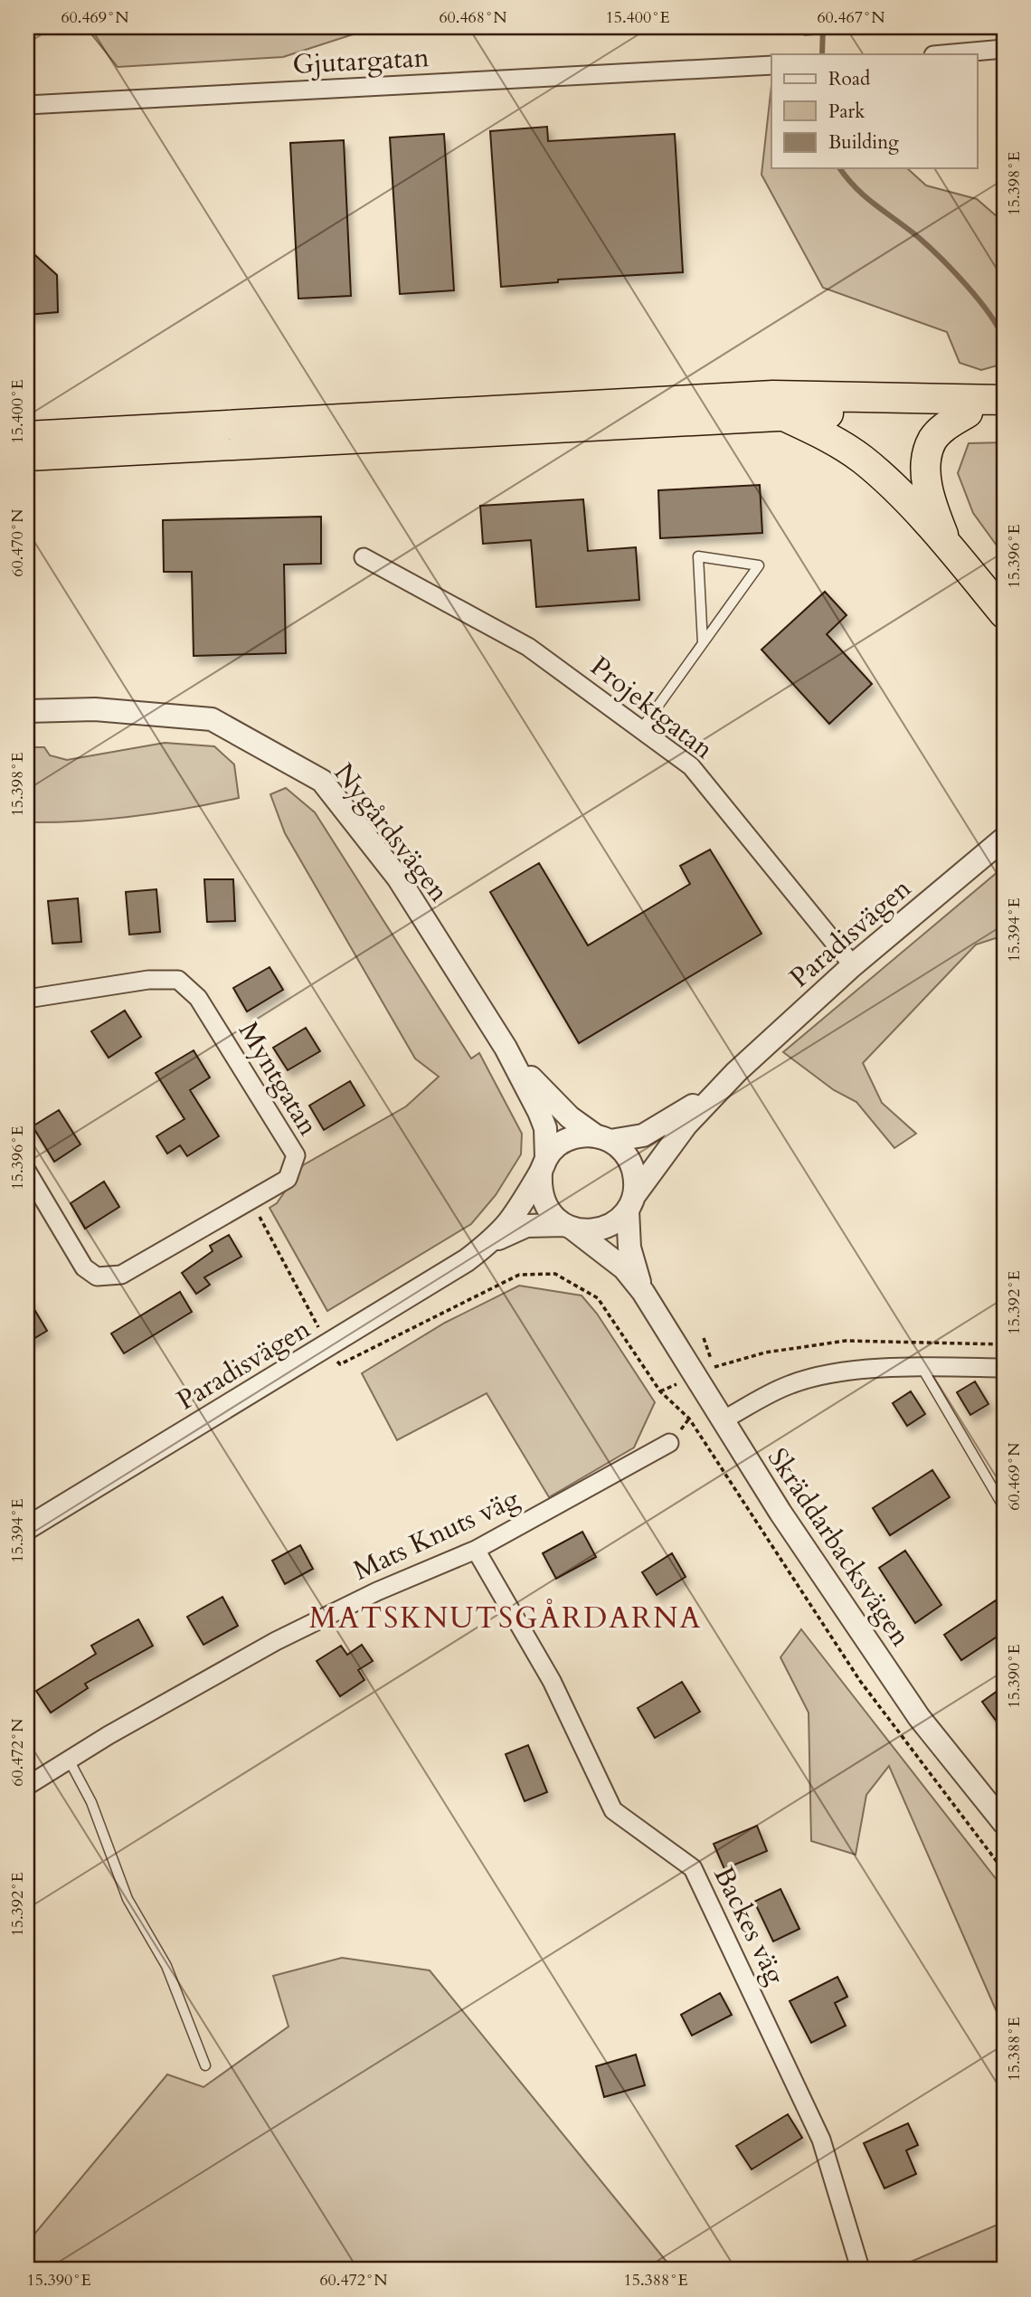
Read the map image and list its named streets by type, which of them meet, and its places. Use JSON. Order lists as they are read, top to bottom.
{
  "streets": {
    "street": [
      "Gjutargatan",
      "Projektgatan",
      "Nygårdsvägen",
      "Paradisvägen",
      "Myntgatan",
      "Mats Knuts väg",
      "Skräddarbacksvägen",
      "Backes väg"
    ]
  },
  "crossings": [
    ["Projektgatan", "Paradisvägen"],
    ["Nygårdsvägen", "Paradisvägen"],
    ["Nygårdsvägen", "Skräddarbacksvägen"],
    ["Paradisvägen", "Skräddarbacksvägen"],
    ["Mats Knuts väg", "Backes väg"]
  ],
  "districts": ["MATSKNUTSGÅRDARNA"],
  "legend": ["Road", "Park", "Building"],
  "coordinates": [
    "60.469°N",
    "60.468°N",
    "15.400°E",
    "60.467°N",
    "15.398°E",
    "60.470°N",
    "15.396°E",
    "15.394°E",
    "15.392°E",
    "15.390°E",
    "60.472°N",
    "15.388°E"
  ]
}
